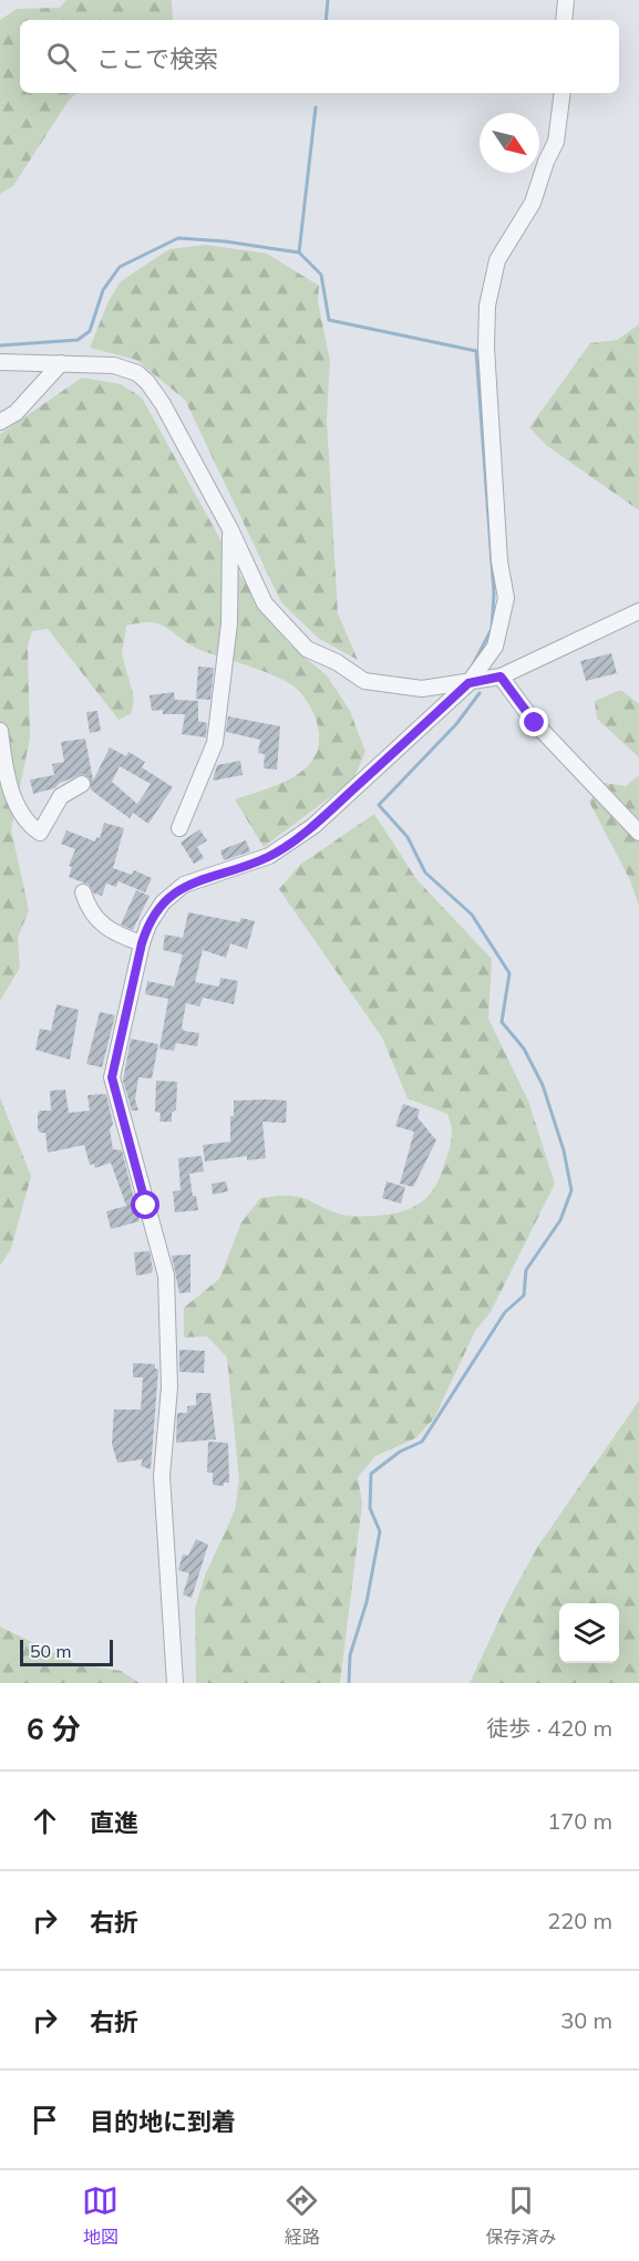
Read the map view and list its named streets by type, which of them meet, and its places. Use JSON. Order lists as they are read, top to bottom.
{
  "scale_bar": "50 m",
  "north": "bottom right",
  "page": {
    "search": "ここで検索",
    "scale": "50 m",
    "heading": ["6 分", "徒歩 · 420 m"],
    "list": [
      ["直進", "170 m"],
      ["右折", "220 m"],
      ["右折", "30 m"],
      "目的地に到着"
    ],
    "nav": ["地図", "経路", "保存済み"]
  }
}
